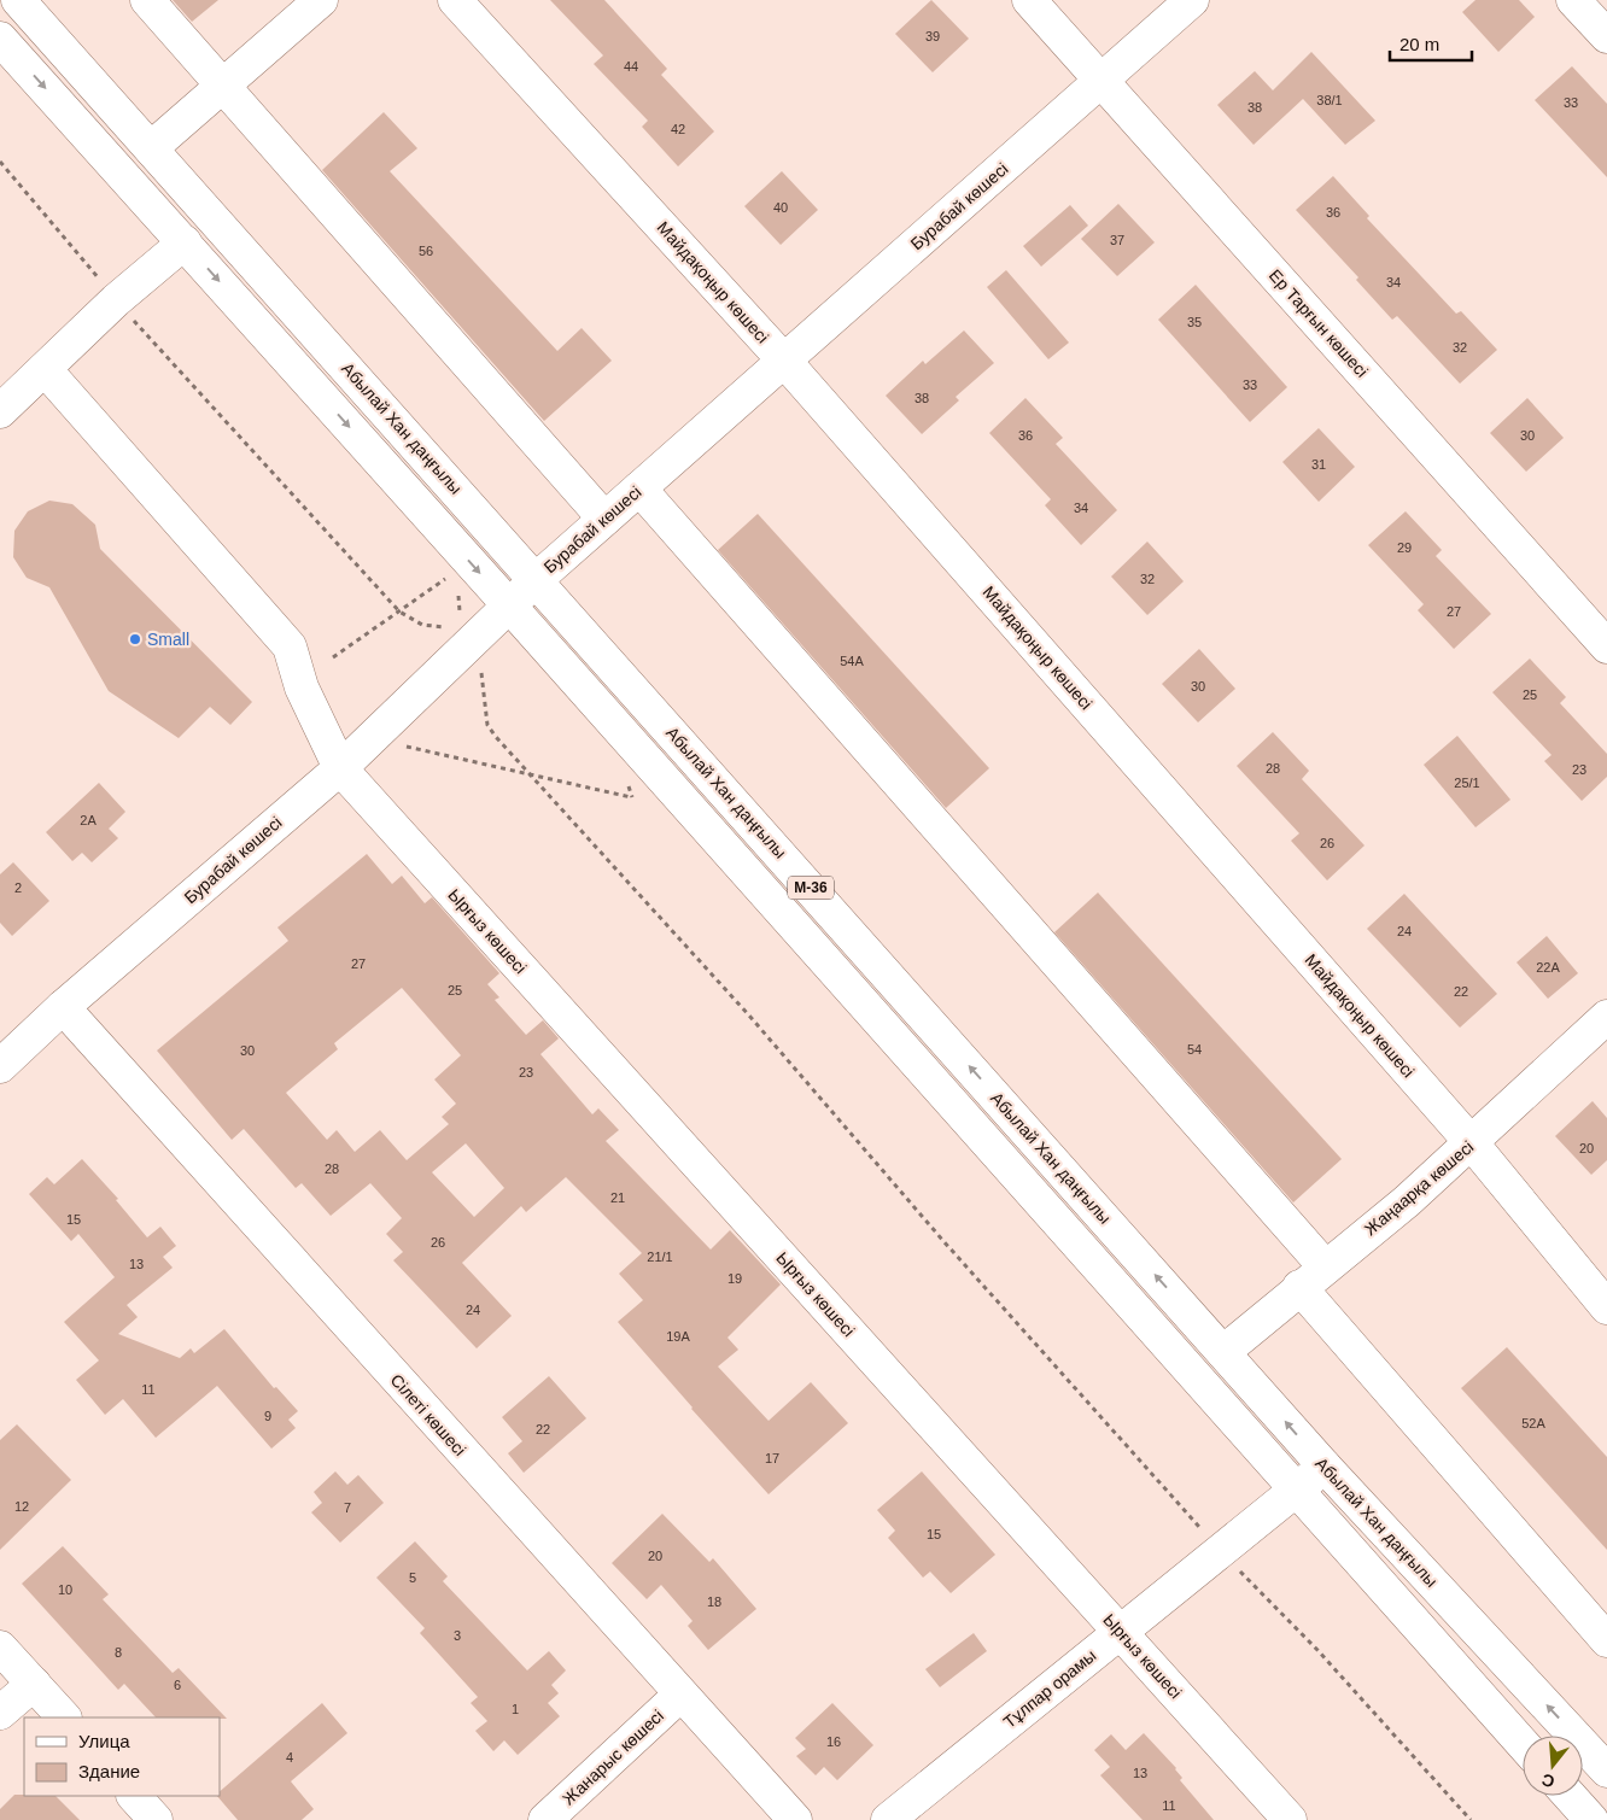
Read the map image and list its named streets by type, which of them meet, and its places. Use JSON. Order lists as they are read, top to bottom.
{
  "streets": {
    "street": [
      "Бурабай көшесі",
      "Майдақоңыр көшесі",
      "Ер Тарғын көшесі",
      "Абылай Хан даңғылы",
      "M-36",
      "Ырғыз көшесі",
      "Жаңаарқа көшесі",
      "Сілеті көшесі",
      "Тұлпар орамы",
      "Жанарыс көшесі"
    ]
  },
  "crossings": [
    ["Бурабай көшесі", "Майдақоңыр көшесі"],
    ["Бурабай көшесі", "Ер Тарғын көшесі"],
    ["Бурабай көшесі", "Абылай Хан даңғылы"],
    ["Бурабай көшесі", "M-36"],
    ["Бурабай көшесі", "Ырғыз көшесі"],
    ["Бурабай көшесі", "Сілеті көшесі"],
    ["Майдақоңыр көшесі", "Жаңаарқа көшесі"],
    ["Абылай Хан даңғылы", "Жаңаарқа көшесі"],
    ["Абылай Хан даңғылы", "Тұлпар орамы"],
    ["M-36", "Тұлпар орамы"],
    ["Ырғыз көшесі", "Тұлпар орамы"],
    ["Сілеті көшесі", "Жанарыс көшесі"]
  ],
  "places": ["Small"],
  "house_numbers": [
    "39",
    "44",
    "38/1",
    "33",
    "38",
    "42",
    "40",
    "36",
    "37",
    "56",
    "34",
    "35",
    "32",
    "33",
    "38",
    "36",
    "30",
    "31",
    "34",
    "29",
    "32",
    "27",
    "54А",
    "30",
    "25",
    "28",
    "23",
    "25/1",
    "2А",
    "26",
    "2",
    "24",
    "27",
    "22А",
    "25",
    "22",
    "54",
    "30",
    "23",
    "20",
    "28",
    "21",
    "15",
    "26",
    "21/1",
    "13",
    "19",
    "24",
    "19А",
    "11",
    "9",
    "52А",
    "22",
    "17",
    "12",
    "7",
    "15",
    "20",
    "5",
    "10",
    "18",
    "3",
    "8",
    "6",
    "1",
    "16",
    "4",
    "13",
    "11"
  ],
  "legend": ["Улица", "Здание"],
  "scale_bar": "20 m",
  "north": "bottom"
}
